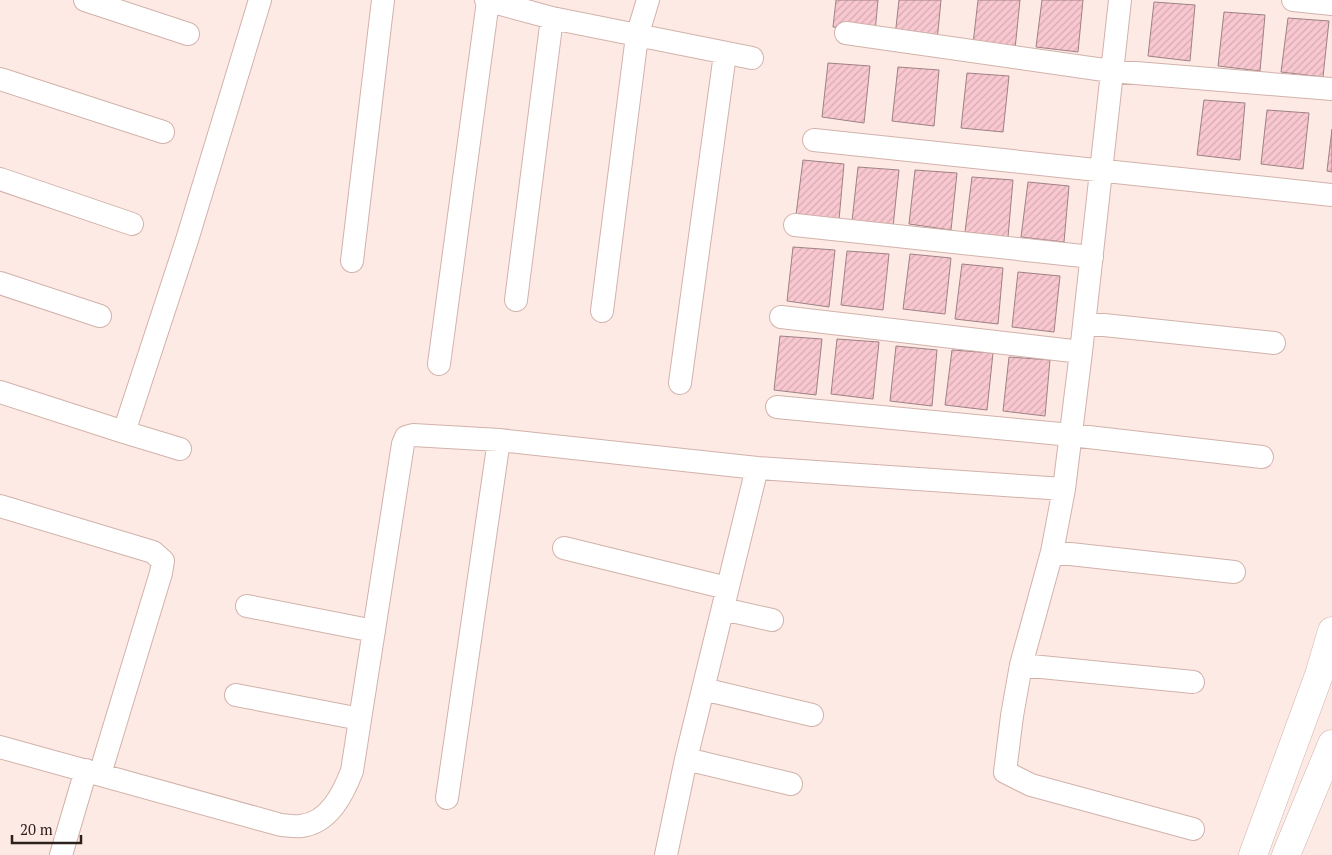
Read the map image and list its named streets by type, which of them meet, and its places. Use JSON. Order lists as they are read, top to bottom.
{
  "scale_bar": "20 m"
}
